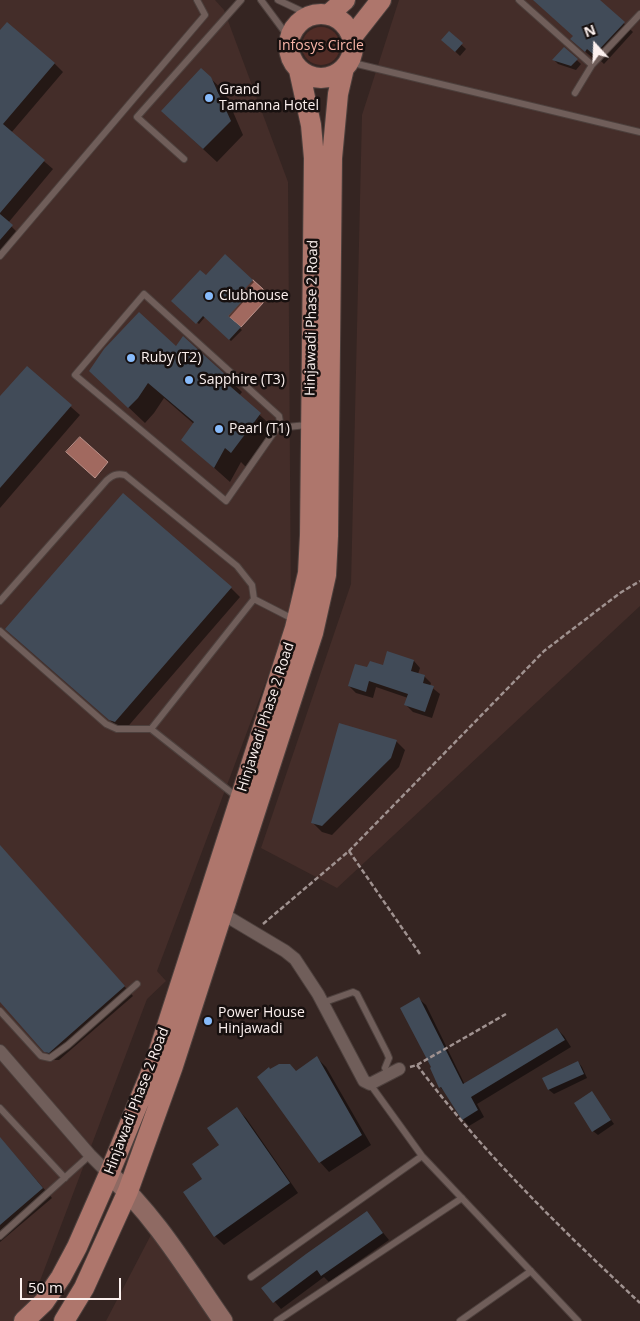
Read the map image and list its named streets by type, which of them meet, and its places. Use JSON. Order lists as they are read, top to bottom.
{
  "streets": {
    "main road": ["Hinjawadi Phase 2 Road"]
  },
  "parks": ["Infosys Circle"],
  "places": [
    "Grand Tamanna Hotel",
    "Clubhouse",
    "Ruby (T2)",
    "Sapphire (T3)",
    "Pearl (T1)",
    "Power House Hinjawadi"
  ],
  "scale_bar": "50 m",
  "north": "top"
}
